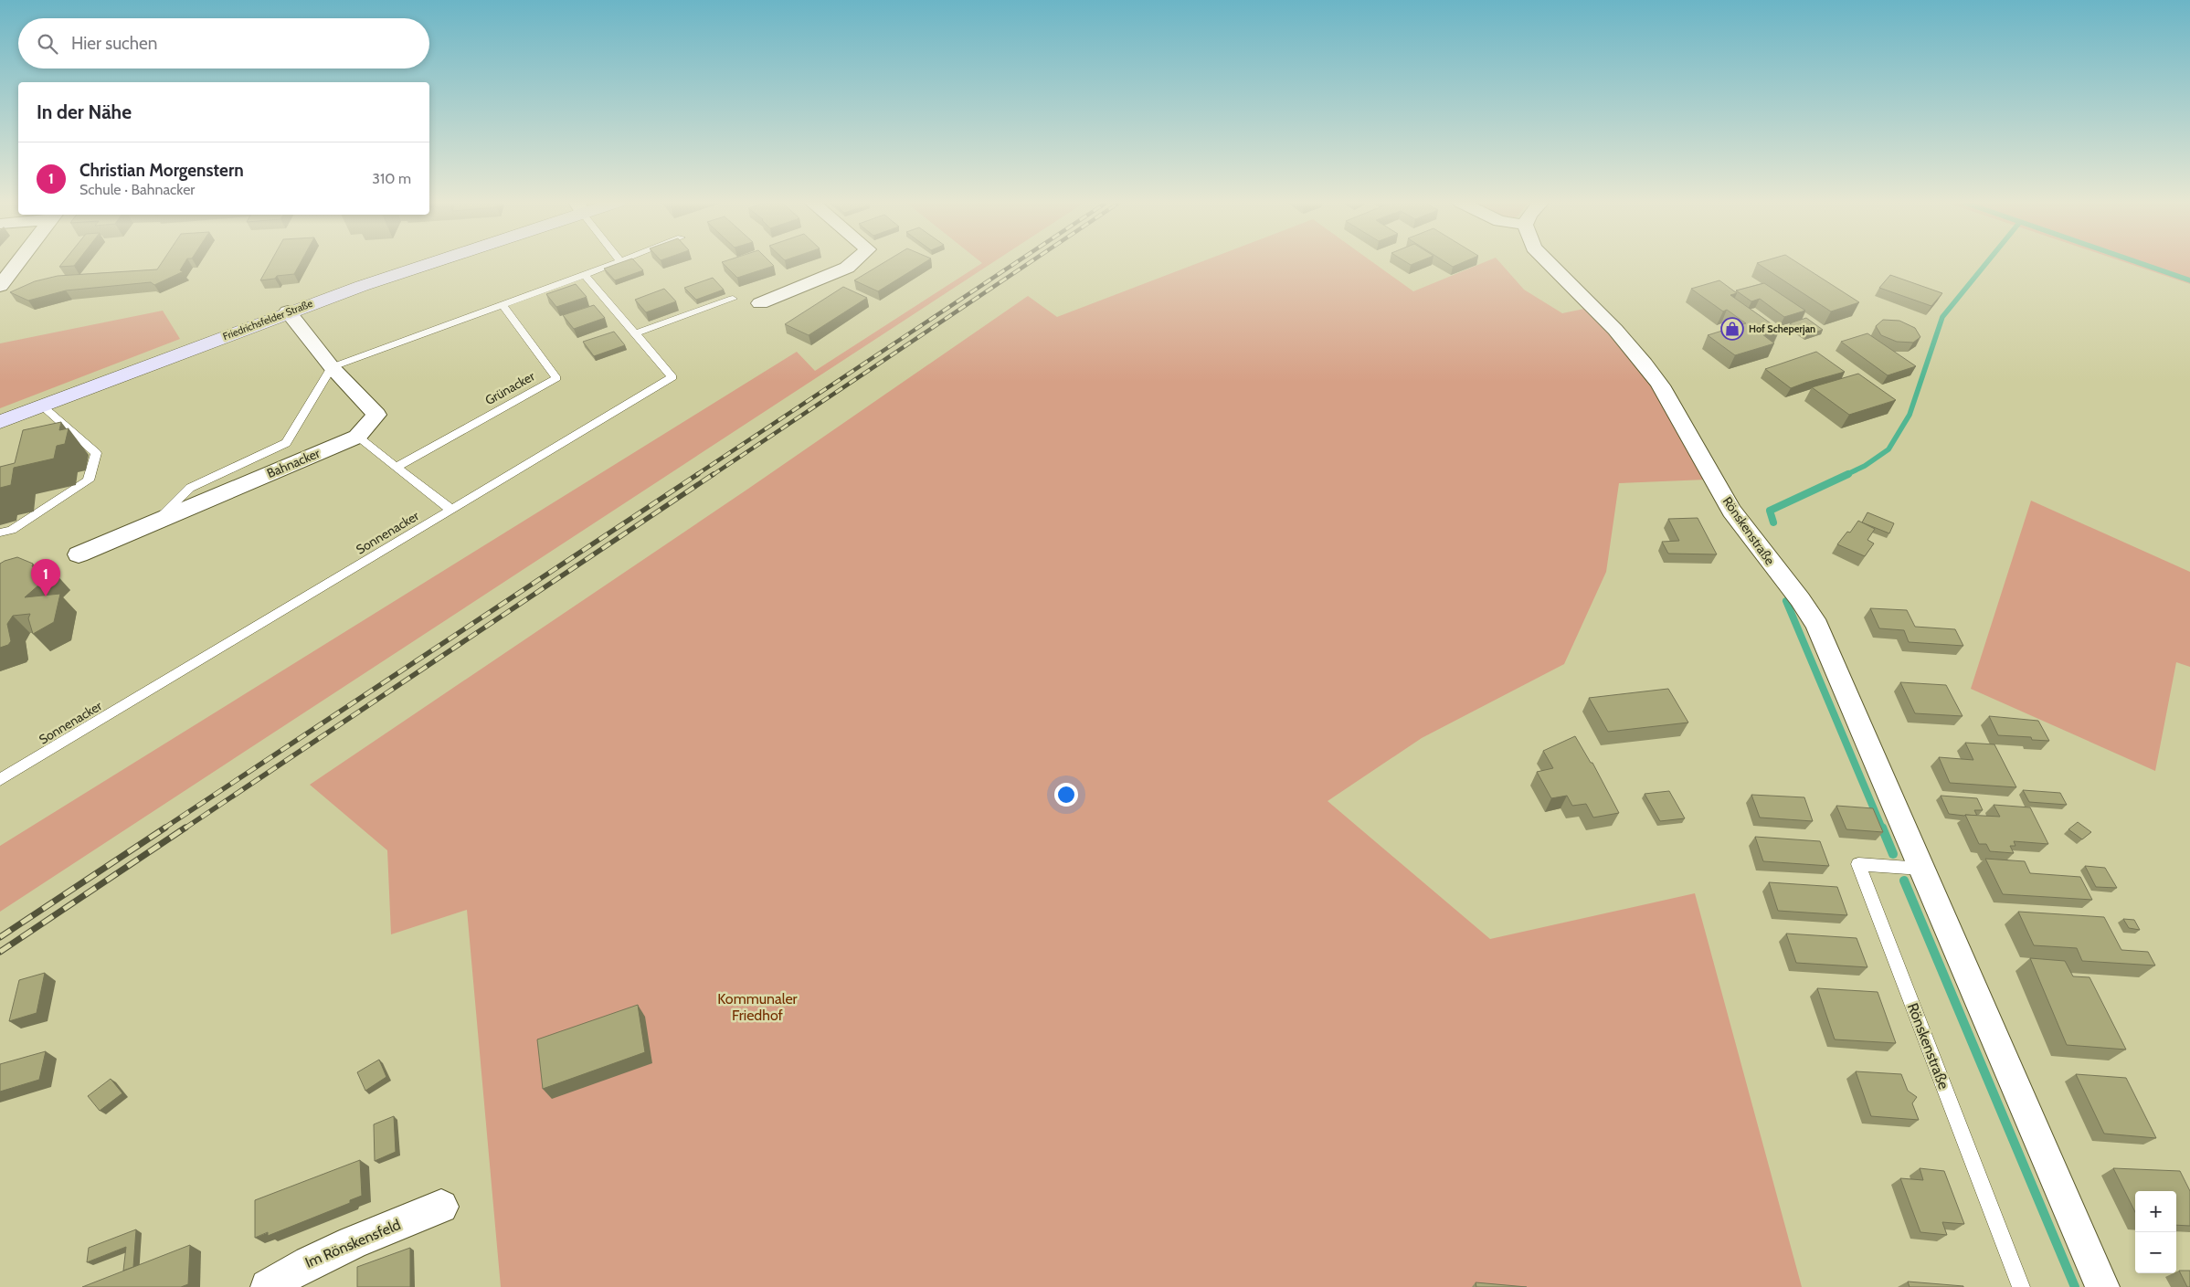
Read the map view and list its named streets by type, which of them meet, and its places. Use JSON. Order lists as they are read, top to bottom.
{
  "streets": {
    "main road": ["Friedrichsfelder Straße"],
    "street": ["Bahnacker", "Rönskenstraße", "Im Rönskensfeld"],
    "lane": ["Grünacker", "Sonnenacker"]
  },
  "crossings": [
    ["Friedrichsfelder Straße", "Bahnacker"]
  ],
  "parks": ["Kommunaler Friedhof"],
  "places": {
    "shop": ["Hof Scheperjan"]
  },
  "page": {
    "search": "Hier suchen",
    "heading": "In der Nähe",
    "list": [
      {
        "mark": "1",
        "name": "Christian Morgenstern",
        "note": "Schule · Bahnacker",
        "value": "310 m"
      }
    ],
    "pins": "1",
    "map_buttons": ["+", "−"]
  }
}
